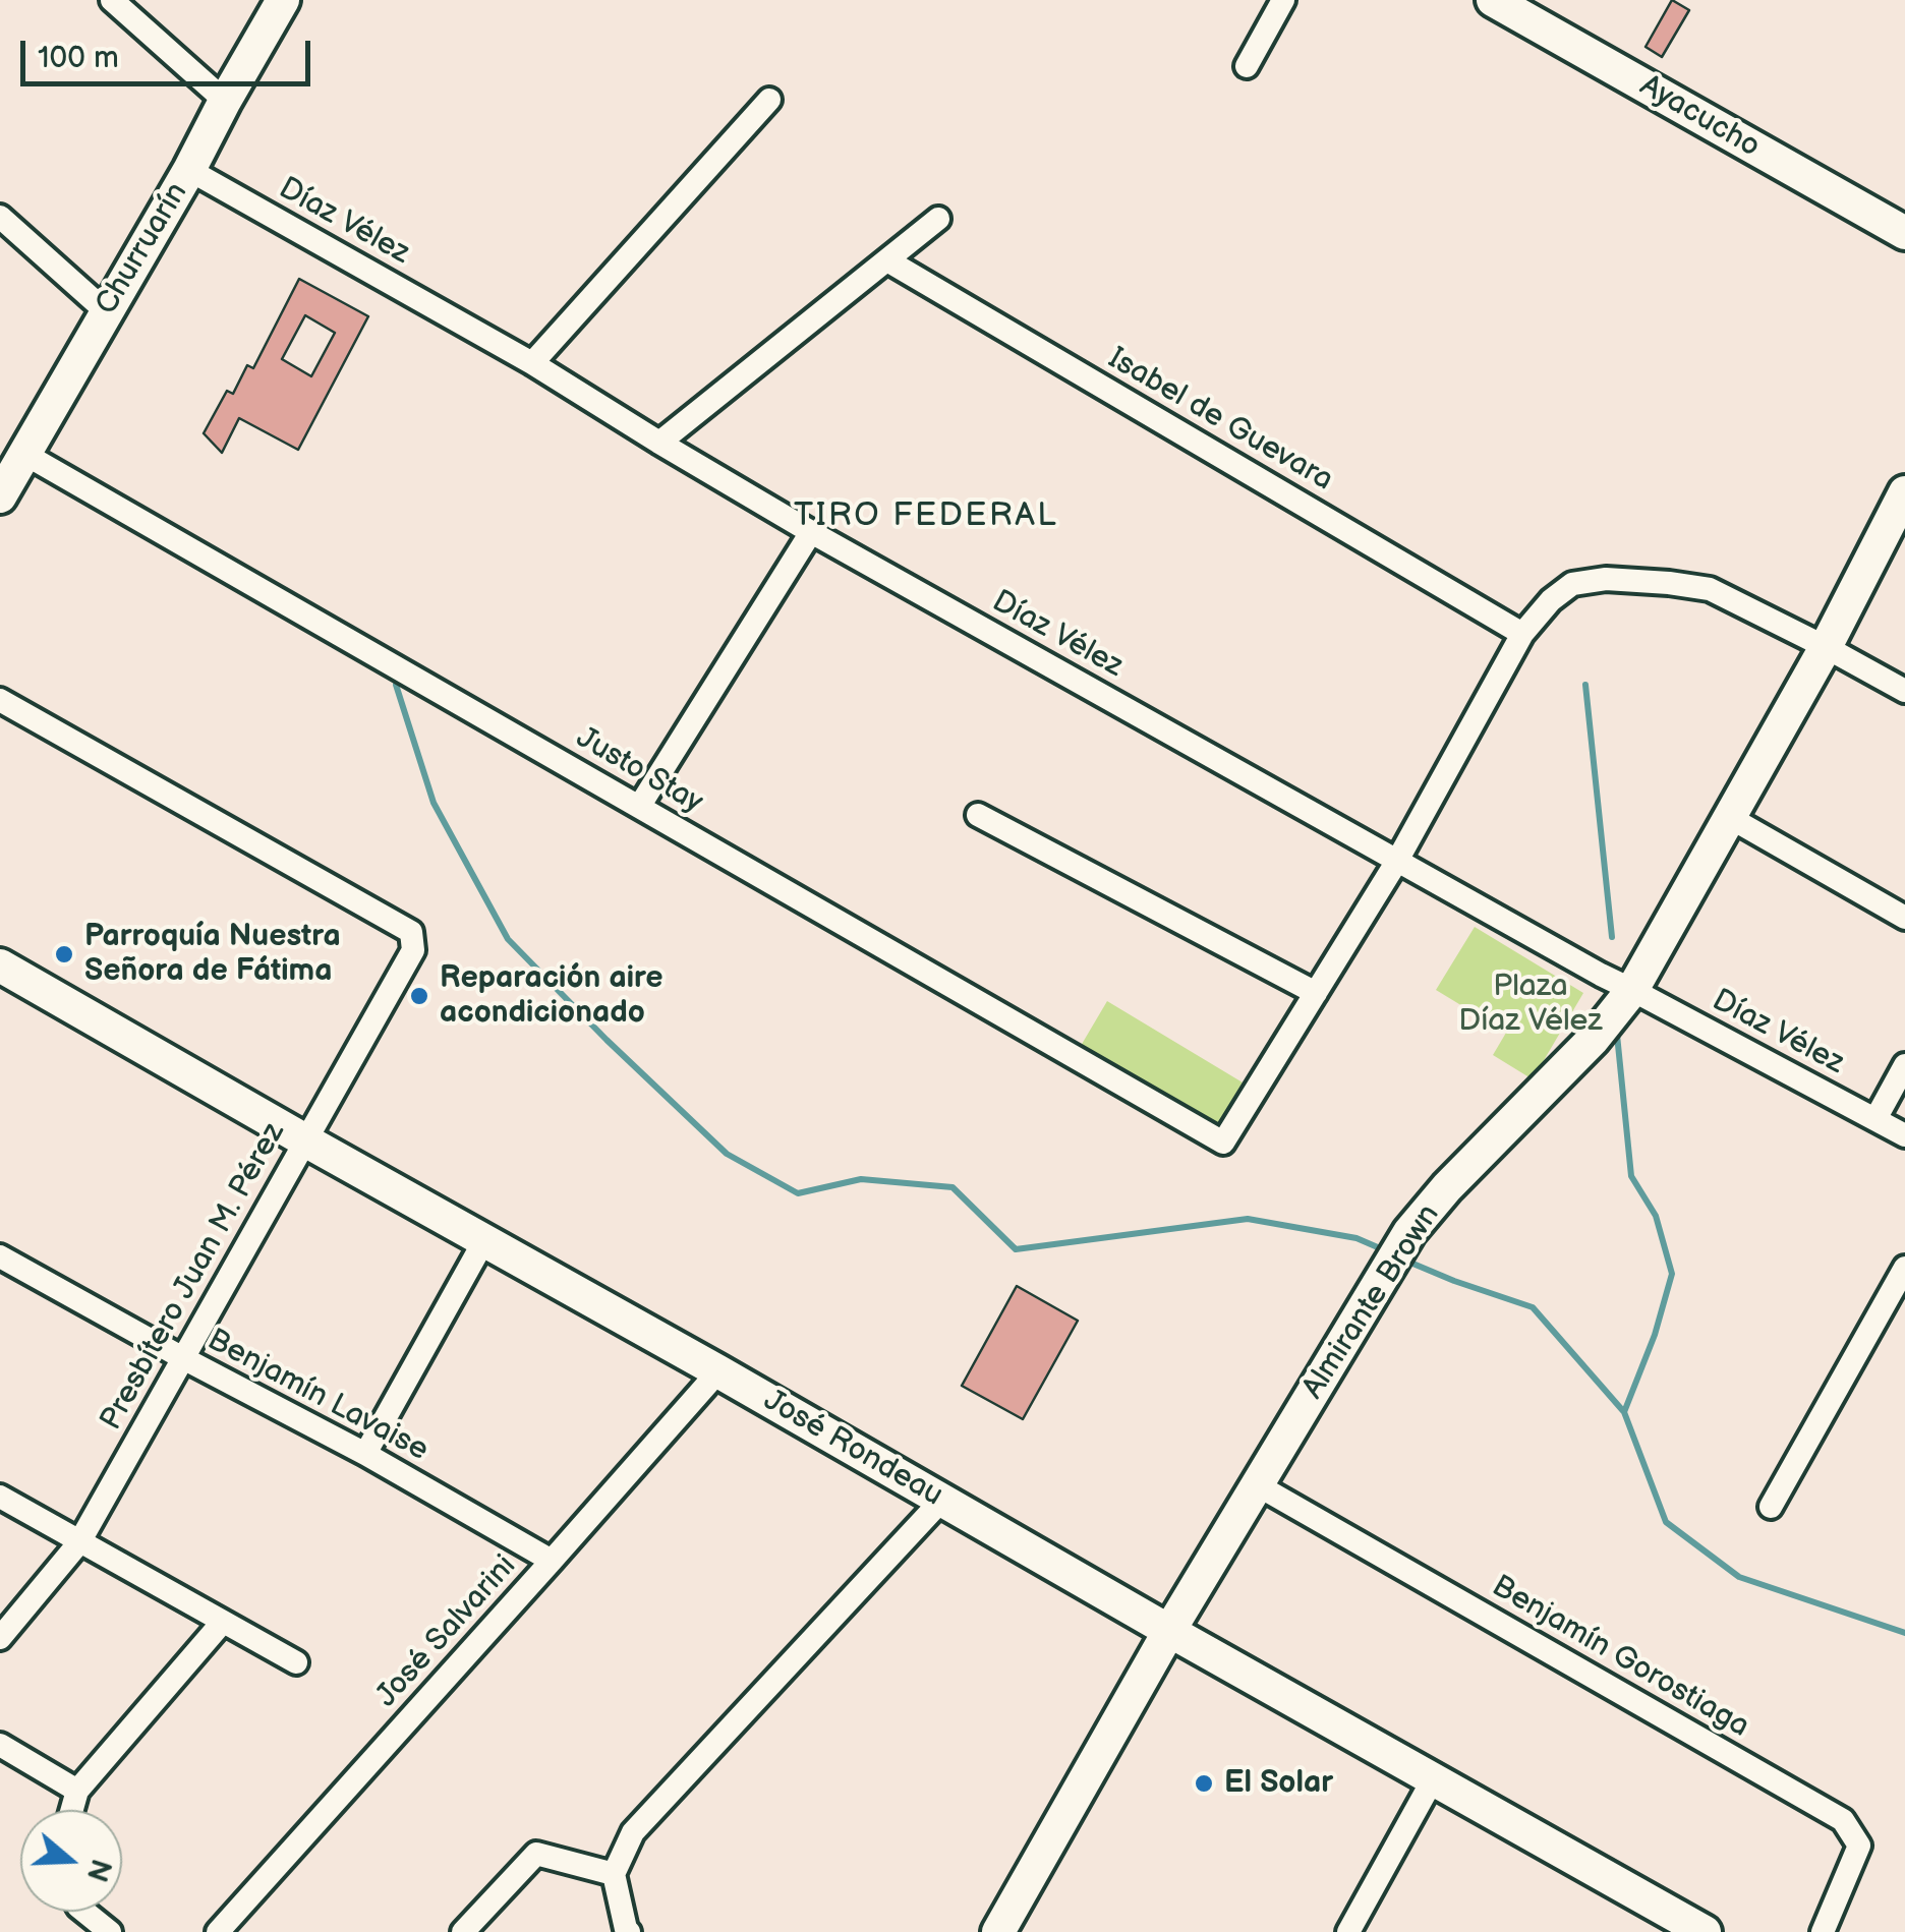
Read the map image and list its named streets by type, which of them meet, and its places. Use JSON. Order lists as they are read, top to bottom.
{
  "streets": {
    "street": [
      "Ayacucho",
      "Díaz Vélez",
      "Churruarín",
      "Isabel de Guevara",
      "Justo Stay",
      "Presbítero Juan M. Pérez",
      "Almirante Brown",
      "Benjamín Lavaise",
      "José Rondeau",
      "José Salvarini",
      "Benjamín Gorostiaga"
    ]
  },
  "crossings": [
    ["Díaz Vélez", "Churruarín"],
    ["Díaz Vélez", "Almirante Brown"],
    ["Churruarín", "Justo Stay"],
    ["Presbítero Juan M. Pérez", "Benjamín Lavaise"],
    ["Presbítero Juan M. Pérez", "José Rondeau"],
    ["Almirante Brown", "José Rondeau"],
    ["Almirante Brown", "Benjamín Gorostiaga"],
    ["Benjamín Lavaise", "José Salvarini"],
    ["José Rondeau", "José Salvarini"]
  ],
  "districts": ["TIRO FEDERAL"],
  "parks": ["Plaza Díaz Vélez"],
  "places": ["Parroquía Nuestra Señora de Fátima", "Reparación aire acondicionado", "El Solar"],
  "scale_bar": "100 m",
  "north": "right"
}
